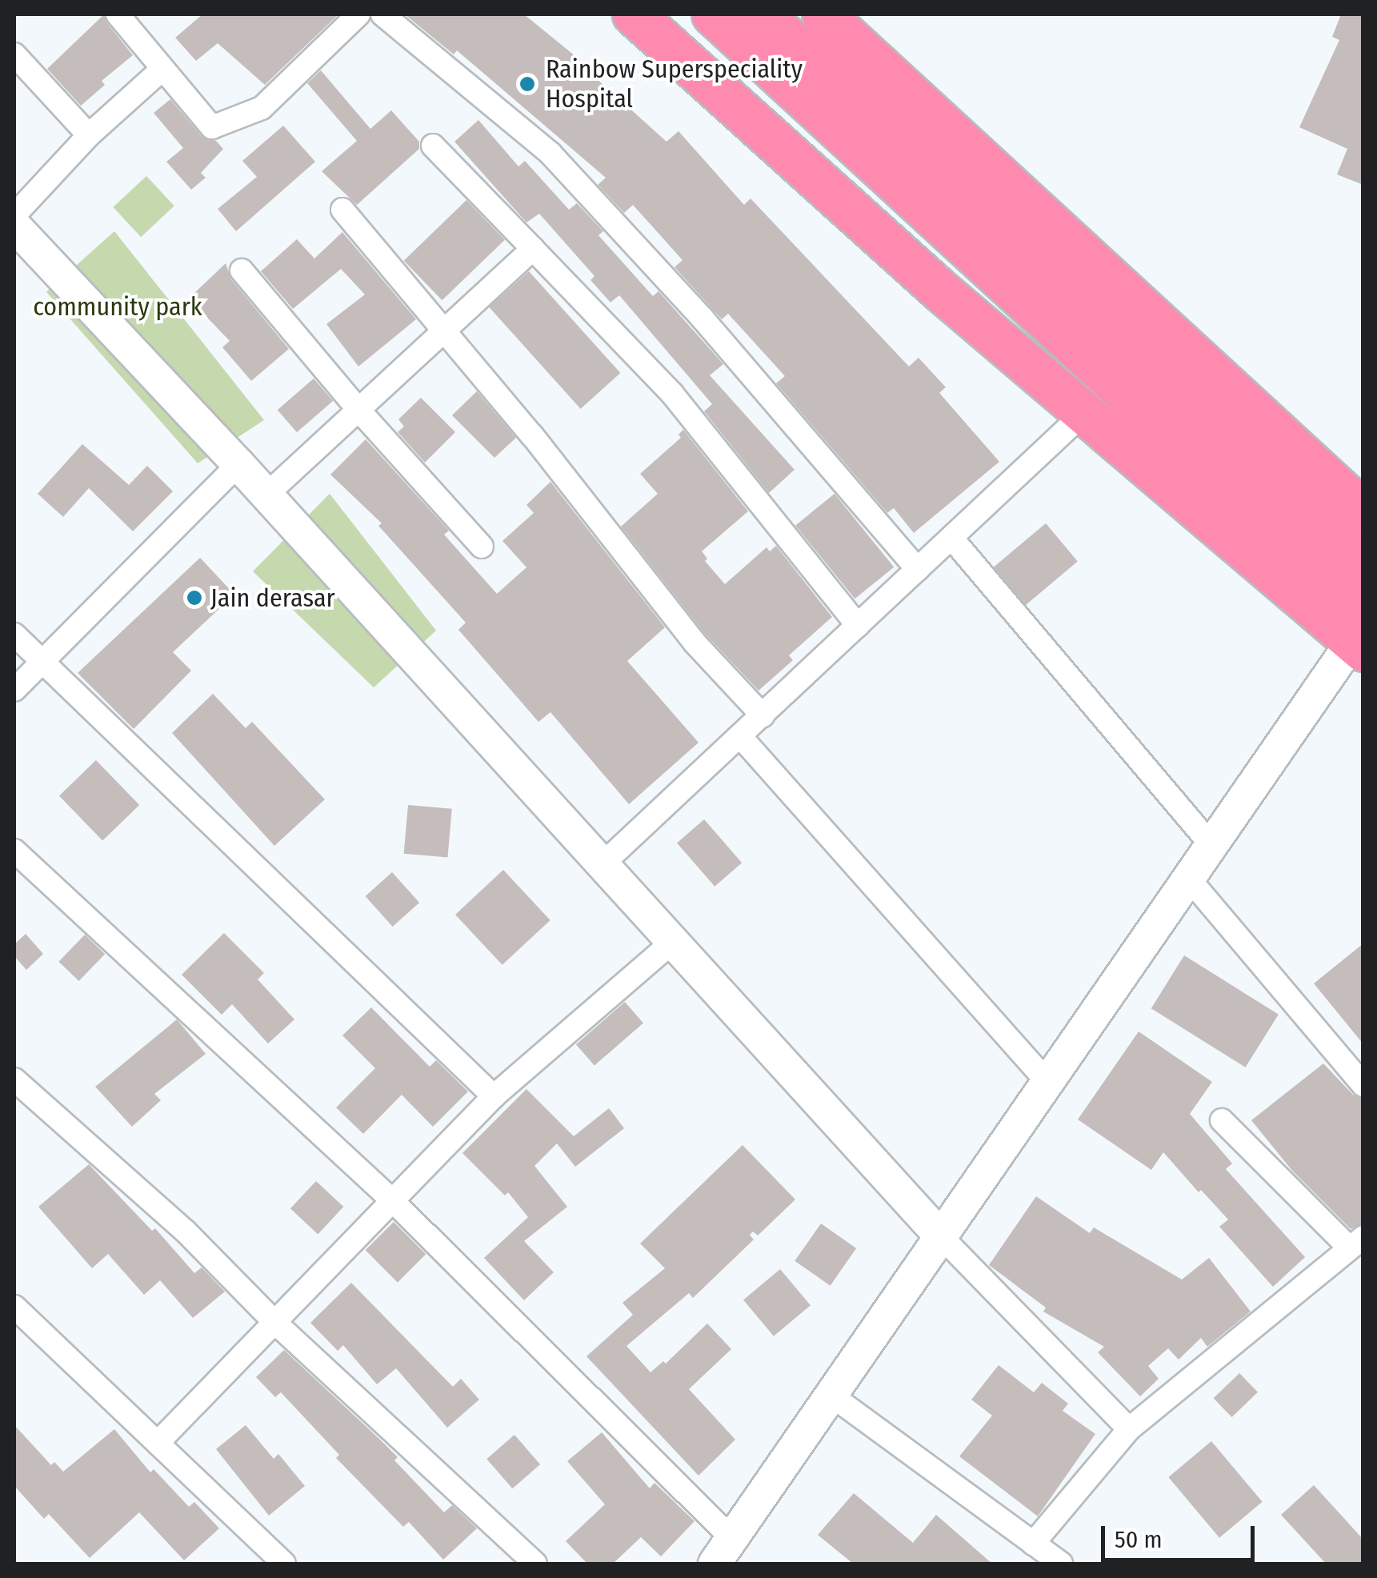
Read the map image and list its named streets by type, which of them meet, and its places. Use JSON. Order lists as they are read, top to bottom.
{
  "parks": ["community park"],
  "places": ["Rainbow Superspeciality Hospital", "Jain derasar"],
  "scale_bar": "50 m"
}
